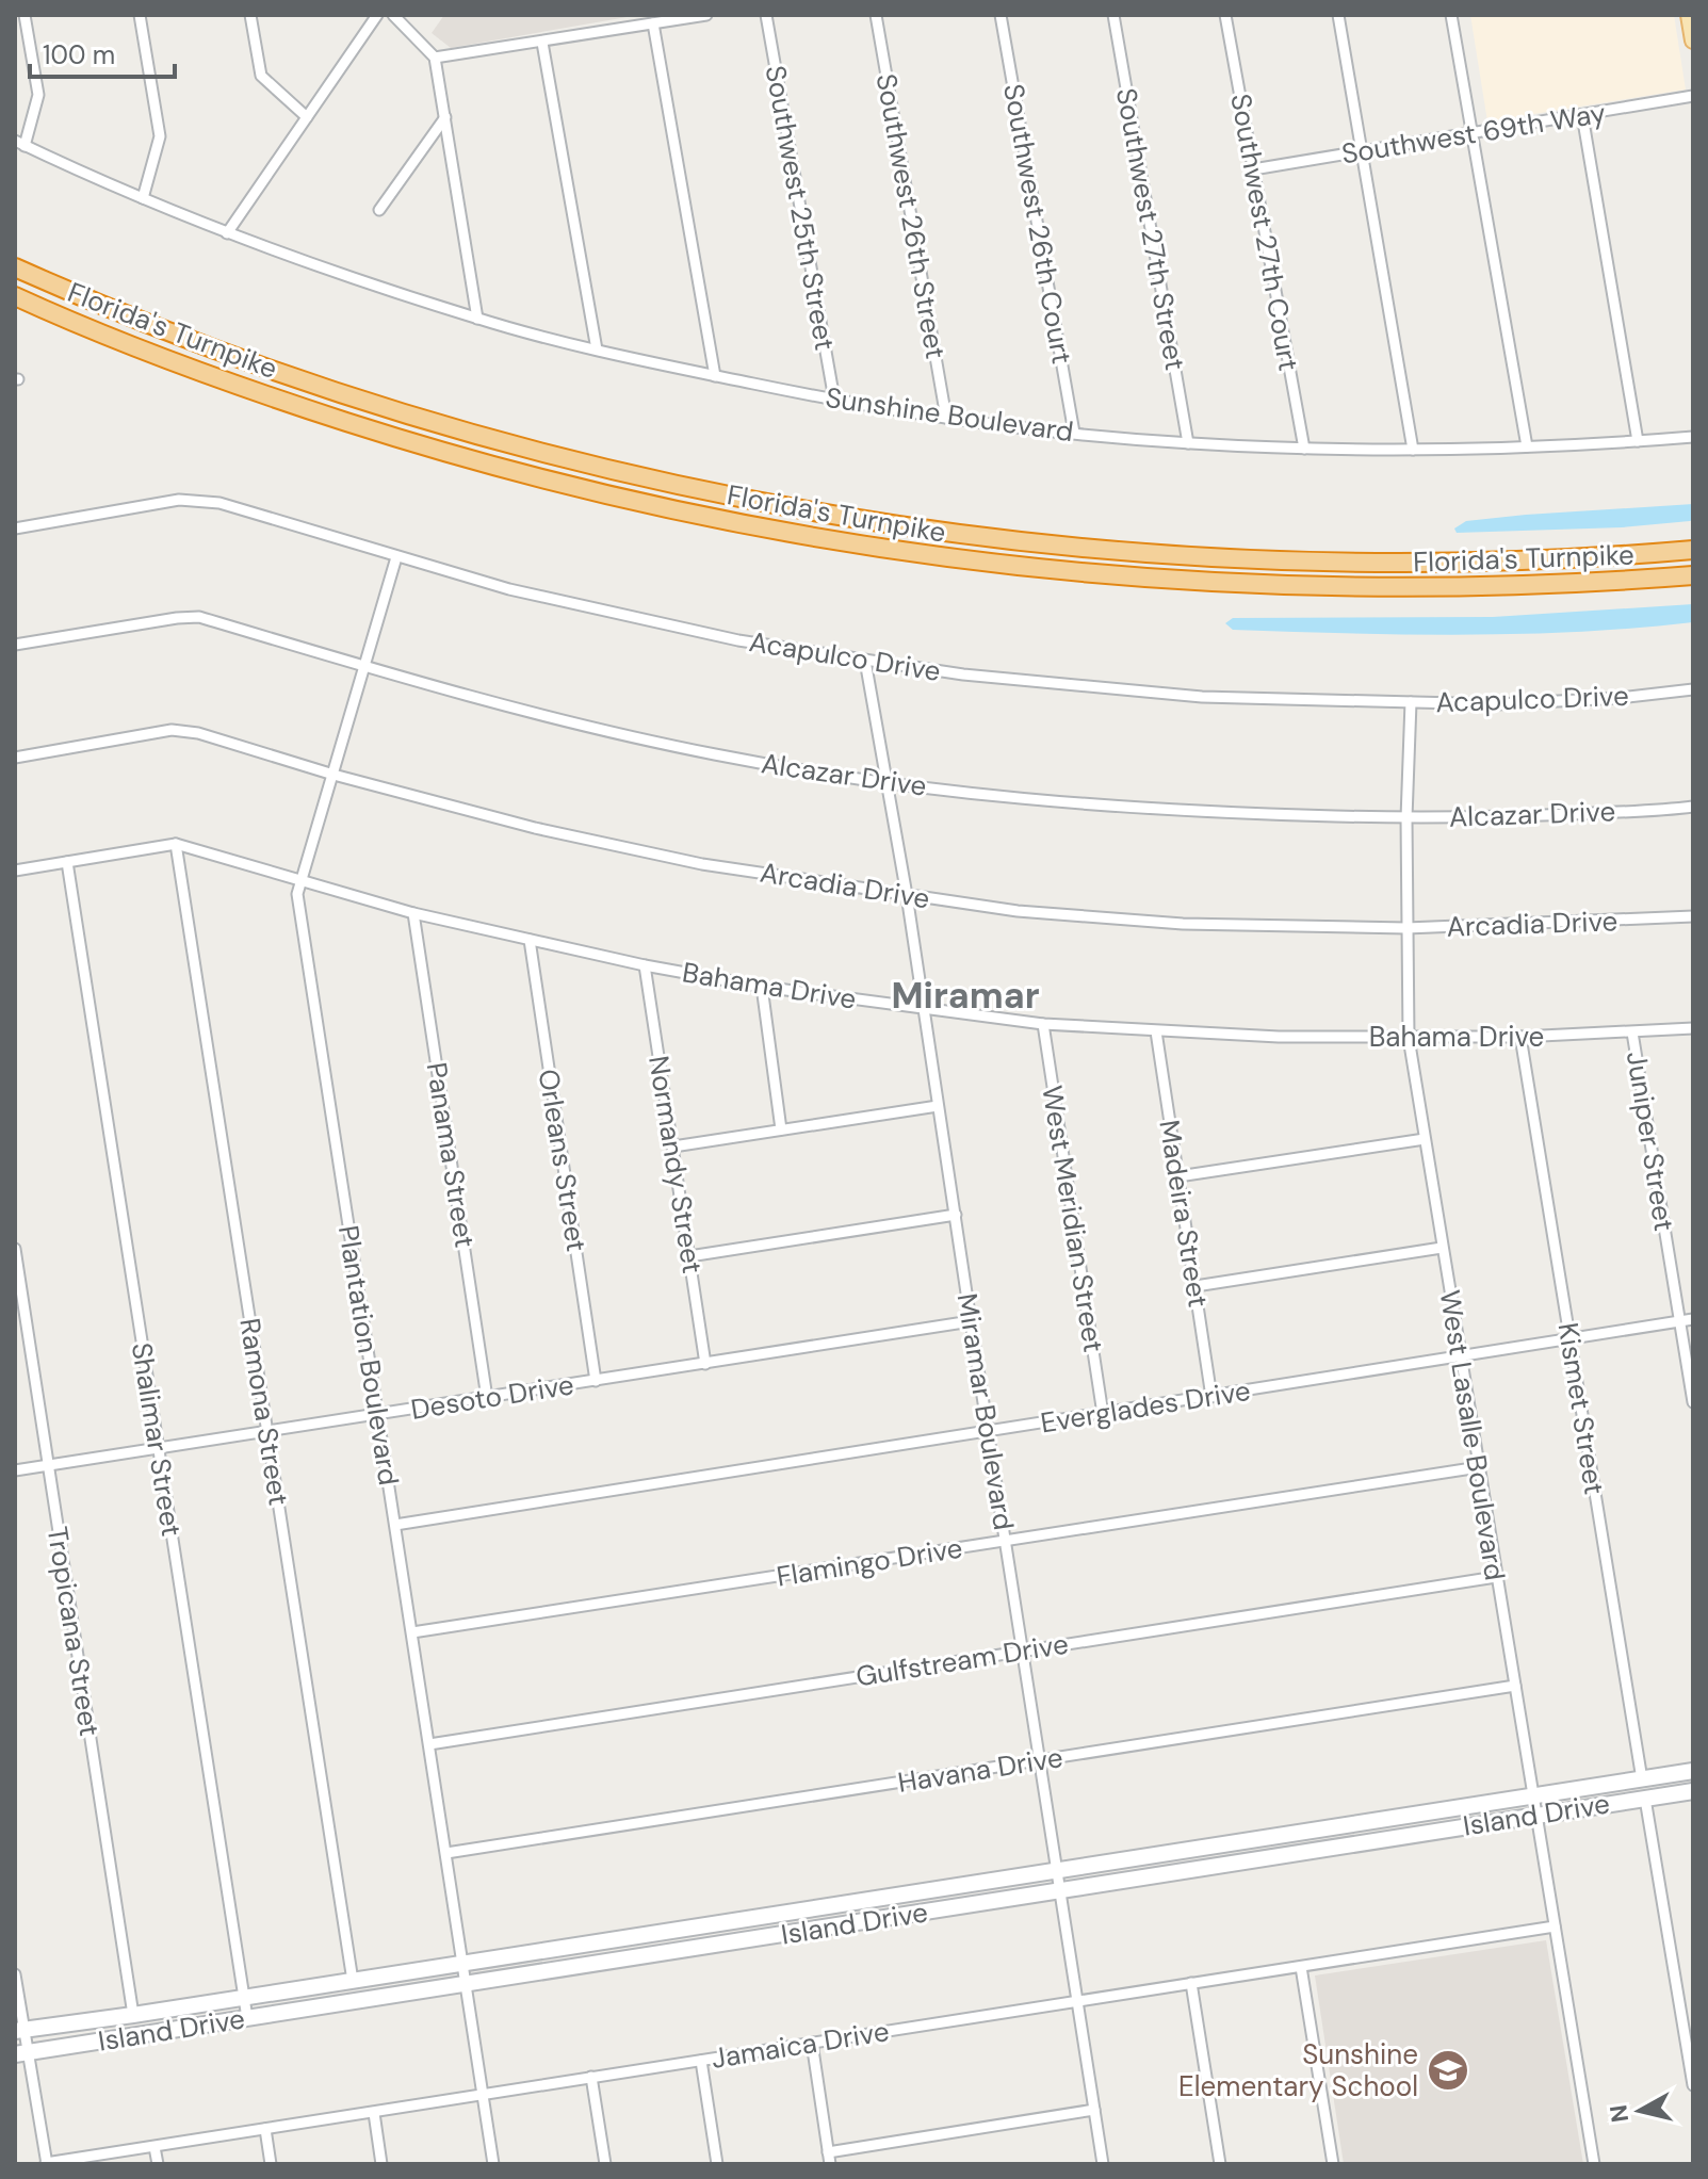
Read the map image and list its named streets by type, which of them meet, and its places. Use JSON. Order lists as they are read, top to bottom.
{
  "streets": {
    "highway": ["Florida's Turnpike"],
    "street": [
      "Southwest 69th Way",
      "Southwest 25th Street",
      "Southwest 26th Street",
      "Southwest 26th Court",
      "Southwest 27th Street",
      "Southwest 27th Court",
      "Sunshine Boulevard",
      "Acapulco Drive",
      "Alcazar Drive",
      "Arcadia Drive",
      "Bahama Drive",
      "Juniper Street",
      "Panama Street",
      "Orleans Street",
      "Normandy Street",
      "Madeira Street",
      "West Meridian Street",
      "Plantation Boulevard",
      "Desoto Drive",
      "Everglades Drive",
      "Kismet Street",
      "Ramona Street",
      "Miramar Boulevard",
      "West Lasalle Boulevard",
      "Shalimar Street",
      "Flamingo Drive",
      "Tropicana Street",
      "Gulfstream Drive",
      "Havana Drive",
      "Island Drive",
      "Jamaica Drive"
    ]
  },
  "crossings": [
    ["Southwest 69th Way", "Southwest 27th Court"],
    ["Southwest 25th Street", "Sunshine Boulevard"],
    ["Southwest 26th Street", "Sunshine Boulevard"],
    ["Southwest 26th Court", "Sunshine Boulevard"],
    ["Southwest 27th Street", "Sunshine Boulevard"],
    ["Southwest 27th Court", "Sunshine Boulevard"],
    ["Acapulco Drive", "Plantation Boulevard"],
    ["Acapulco Drive", "Miramar Boulevard"],
    ["Acapulco Drive", "West Lasalle Boulevard"],
    ["Alcazar Drive", "Plantation Boulevard"],
    ["Alcazar Drive", "Miramar Boulevard"],
    ["Alcazar Drive", "West Lasalle Boulevard"],
    ["Arcadia Drive", "Plantation Boulevard"],
    ["Arcadia Drive", "Miramar Boulevard"],
    ["Arcadia Drive", "West Lasalle Boulevard"],
    ["Bahama Drive", "Juniper Street"],
    ["Bahama Drive", "Panama Street"],
    ["Bahama Drive", "Orleans Street"],
    ["Bahama Drive", "Normandy Street"],
    ["Bahama Drive", "Madeira Street"],
    ["Bahama Drive", "West Meridian Street"],
    ["Bahama Drive", "Plantation Boulevard"],
    ["Bahama Drive", "Kismet Street"],
    ["Bahama Drive", "Ramona Street"],
    ["Bahama Drive", "Miramar Boulevard"],
    ["Bahama Drive", "West Lasalle Boulevard"],
    ["Bahama Drive", "Shalimar Street"],
    ["Juniper Street", "Everglades Drive"],
    ["Panama Street", "Desoto Drive"],
    ["Orleans Street", "Desoto Drive"],
    ["Normandy Street", "Desoto Drive"],
    ["Madeira Street", "Everglades Drive"],
    ["West Meridian Street", "Everglades Drive"],
    ["Plantation Boulevard", "Desoto Drive"],
    ["Plantation Boulevard", "Everglades Drive"],
    ["Plantation Boulevard", "Flamingo Drive"],
    ["Plantation Boulevard", "Gulfstream Drive"],
    ["Plantation Boulevard", "Havana Drive"],
    ["Plantation Boulevard", "Island Drive"],
    ["Plantation Boulevard", "Jamaica Drive"],
    ["Desoto Drive", "Ramona Street"],
    ["Desoto Drive", "Miramar Boulevard"],
    ["Desoto Drive", "Shalimar Street"],
    ["Desoto Drive", "Tropicana Street"],
    ["Everglades Drive", "Kismet Street"],
    ["Everglades Drive", "Miramar Boulevard"],
    ["Everglades Drive", "West Lasalle Boulevard"],
    ["Kismet Street", "Island Drive"],
    ["Ramona Street", "Island Drive"],
    ["Miramar Boulevard", "Flamingo Drive"],
    ["Miramar Boulevard", "Gulfstream Drive"],
    ["Miramar Boulevard", "Havana Drive"],
    ["Miramar Boulevard", "Island Drive"],
    ["Miramar Boulevard", "Jamaica Drive"],
    ["West Lasalle Boulevard", "Flamingo Drive"],
    ["West Lasalle Boulevard", "Gulfstream Drive"],
    ["West Lasalle Boulevard", "Havana Drive"],
    ["West Lasalle Boulevard", "Island Drive"],
    ["West Lasalle Boulevard", "Jamaica Drive"],
    ["Shalimar Street", "Island Drive"],
    ["Tropicana Street", "Island Drive"]
  ],
  "districts": ["Miramar"],
  "places": {
    "school or university": ["Sunshine Elementary School"]
  },
  "scale_bar": "100 m",
  "north": "left"
}
